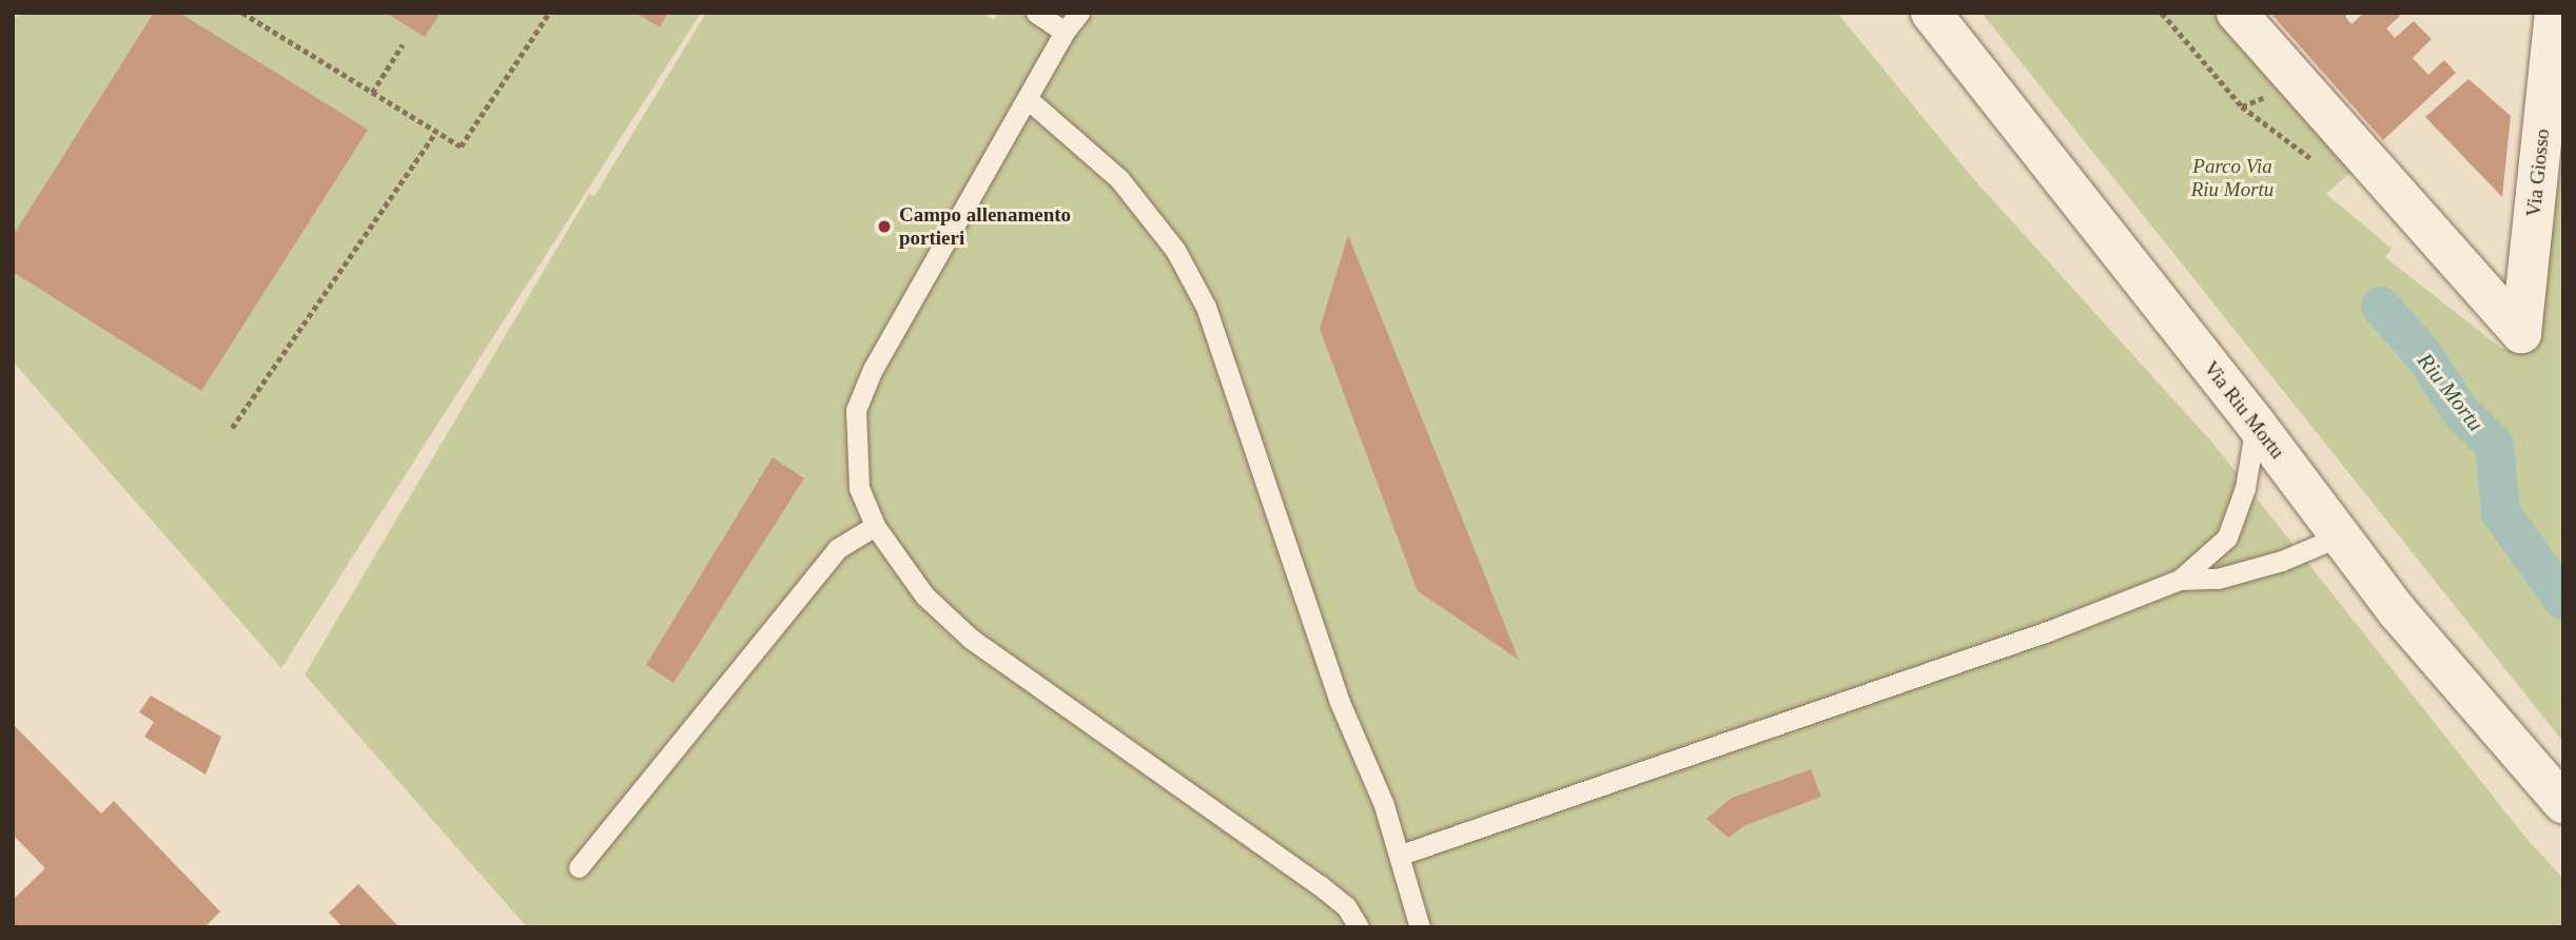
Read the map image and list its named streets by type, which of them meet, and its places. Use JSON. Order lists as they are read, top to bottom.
{
  "streets": {
    "main road": ["Via Giosso", "Via Riu Mortu"]
  },
  "water": ["Riu Mortu"],
  "parks": ["Parco Via Riu Mortu"],
  "places": ["Campo allenamento portieri"]
}
